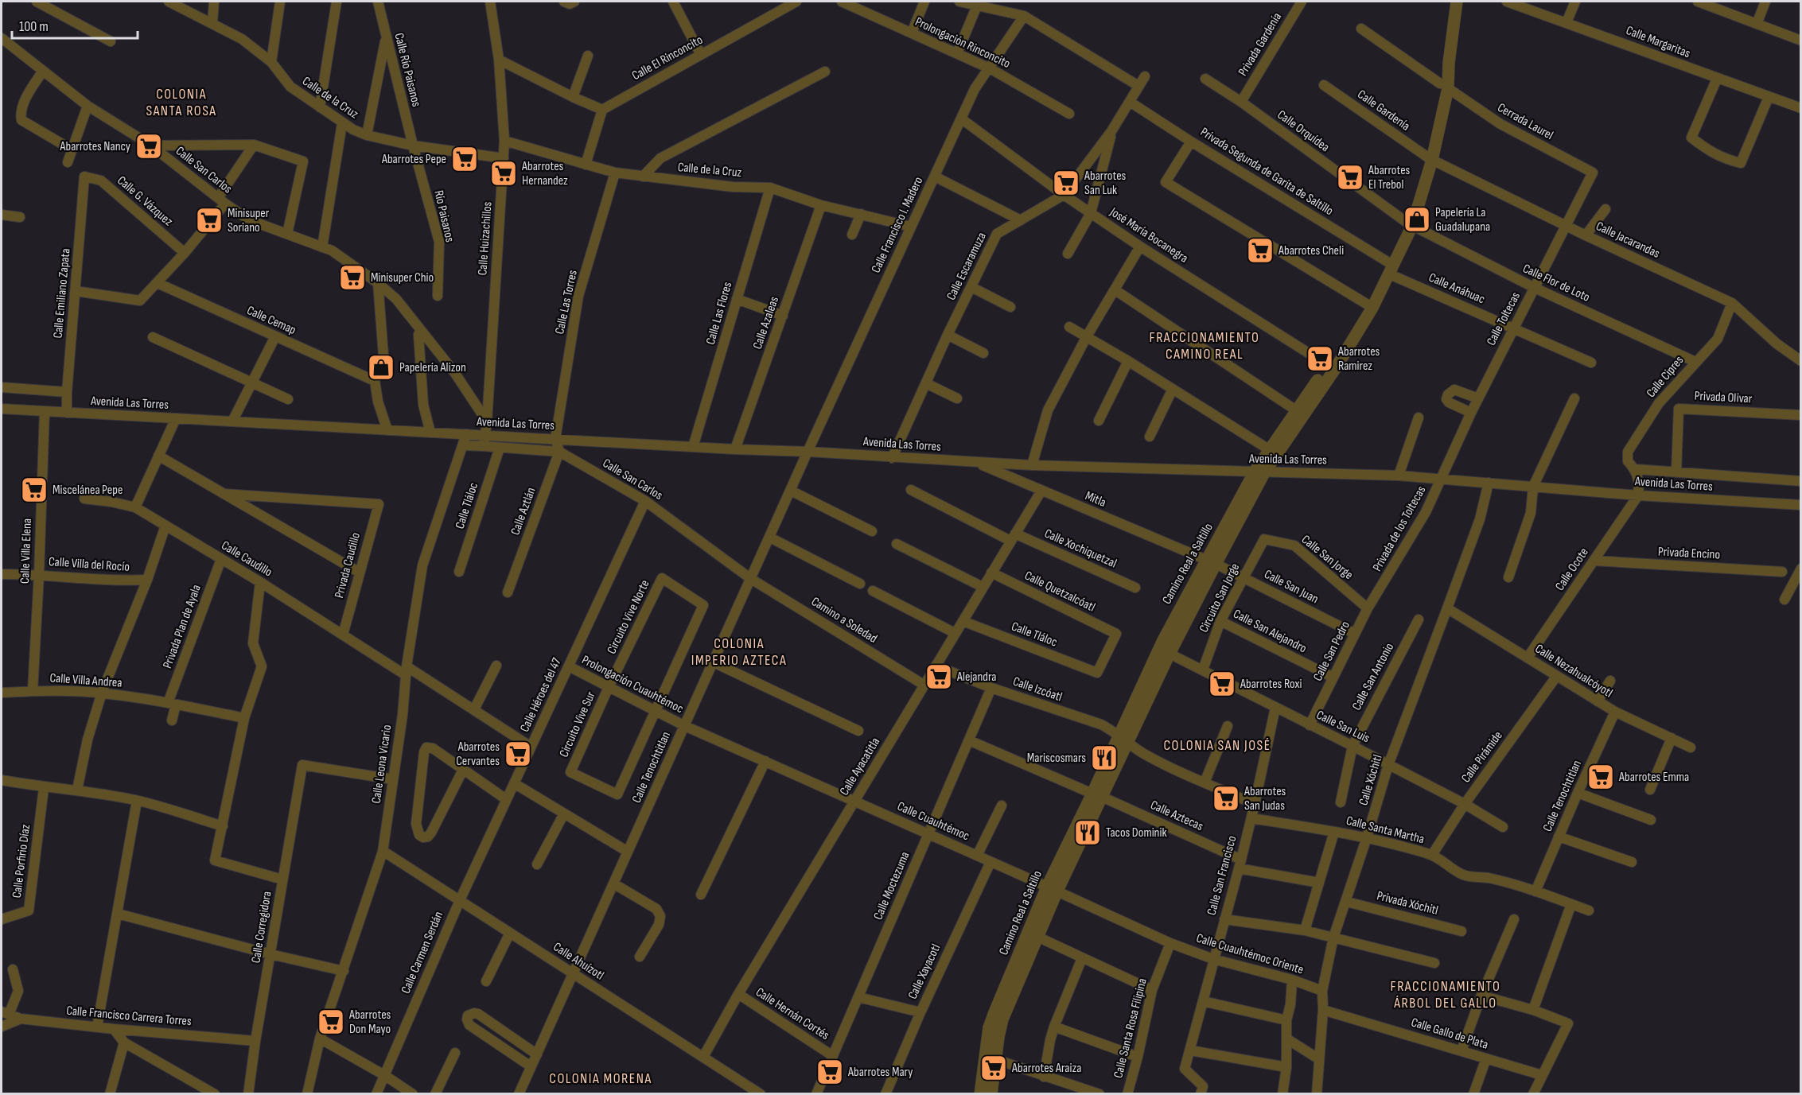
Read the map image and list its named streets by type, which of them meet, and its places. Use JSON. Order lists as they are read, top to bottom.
{
  "streets": {
    "street": [
      "Calle Margaritas",
      "Prolongación Rinconcito",
      "Privada Gardenía",
      "Calle El Rinconcito",
      "Calle Río Paisanos",
      "Calle de la Cruz",
      "Calle Gardenía",
      "Cerrada Laurel",
      "Calle Orquídea",
      "Calle San Carlos",
      "Privada Segunda de Garita de Saltillo",
      "Calle G. Vázquez",
      "Río Paisanos",
      "Calle Francisco I. Madero",
      "José María Bocanegra",
      "Calle Huizachillos",
      "Calle Jacarandas",
      "Calle Escaramuza",
      "Calle Flor de Loto",
      "Calle Anáhuac",
      "Calle Emiliano Zapata",
      "Calle Las Torres",
      "Calle Las Flores",
      "Calle Toltecas",
      "Calle Cemap",
      "Calle Azaleas",
      "Calle Cipres",
      "Privada Olivar",
      "Avenida Las Torres",
      "Mitla",
      "Calle Tláloc",
      "Calle Aztlán",
      "Privada de los Toltecas",
      "Calle Xochiquetzal",
      "Calle Villa Elena",
      "Privada Encino",
      "Calle San Jorge",
      "Calle Caudillo",
      "Camino Real a Saltillo",
      "Calle Villa del Rocío",
      "Privada Caudillo",
      "Calle Ocote",
      "Calle San Juan",
      "Calle Quetzalcóatl",
      "Circuito San Jorge",
      "Circuito Vive Norte",
      "Camino a Soledad",
      "Privada Plan de Ayala",
      "Calle San Alejandro",
      "Calle San Pedro",
      "Calle Nezahualcóyotl",
      "Calle San Antonio",
      "Calle Villa Andrea",
      "Prolongación Cuauhtémoc",
      "Calle Izcóatl",
      "Calle Héroes del 47",
      "Circuito Vive Sur",
      "Calle San Luis",
      "Calle Pirámide",
      "Calle Leona Vicario",
      "Calle Ayacatitla",
      "Calle Tenochtitlan",
      "Calle Xóchitl",
      "Calle Aztecas",
      "Calle Cuauhtémoc",
      "Calle Santa Martha",
      "Calle Porfirio Díaz",
      "Calle San Francisco",
      "Calle Moctezuma",
      "Privada Xóchitl",
      "Calle Corregidora",
      "Calle Carmen Serdán",
      "Calle Cuauhtémoc Oriente",
      "Calle Ahuízotl",
      "Calle Xayacotl",
      "Calle Hernán Cortés",
      "Calle Francisco Carrera Torres",
      "Calle Santa Rosa Filipina",
      "Calle Gallo de Plata"
    ]
  },
  "crossings": [
    ["Prolongación Rinconcito", "Calle Francisco I. Madero"],
    ["Privada Gardenía", "Calle Orquídea"],
    ["Calle Río Paisanos", "Calle de la Cruz"],
    ["Calle Río Paisanos", "Río Paisanos"],
    ["Calle de la Cruz", "Río Paisanos"],
    ["Calle de la Cruz", "Calle Francisco I. Madero"],
    ["Calle de la Cruz", "Calle Huizachillos"],
    ["Calle de la Cruz", "Calle Las Torres"],
    ["Calle de la Cruz", "Calle Las Flores"],
    ["Calle de la Cruz", "Calle Azaleas"],
    ["Calle Gardenía", "Calle Jacarandas"],
    ["Calle Gardenía", "Camino Real a Saltillo"],
    ["Cerrada Laurel", "Calle Toltecas"],
    ["Cerrada Laurel", "Camino Real a Saltillo"],
    ["Calle Orquídea", "Calle Flor de Loto"],
    ["Calle Orquídea", "Camino Real a Saltillo"],
    ["Calle San Carlos", "Calle Huizachillos"],
    ["Calle San Carlos", "Calle Tláloc"],
    ["Calle San Carlos", "Calle Aztlán"],
    ["Calle San Carlos", "Camino a Soledad"],
    ["Calle San Carlos", "Calle Héroes del 47"],
    ["Calle San Carlos", "Calle Leona Vicario"],
    ["Calle San Carlos", "Calle Tenochtitlan"],
    ["Privada Segunda de Garita de Saltillo", "Calle Escaramuza"],
    ["Privada Segunda de Garita de Saltillo", "Calle Anáhuac"],
    ["Privada Segunda de Garita de Saltillo", "Camino Real a Saltillo"],
    ["Calle G. Vázquez", "Calle Emiliano Zapata"],
    ["Calle Francisco I. Madero", "José María Bocanegra"],
    ["Calle Francisco I. Madero", "Avenida Las Torres"],
    ["Calle Francisco I. Madero", "Calle Tenochtitlan"],
    ["José María Bocanegra", "Calle Escaramuza"],
    ["José María Bocanegra", "Camino Real a Saltillo"],
    ["Calle Jacarandas", "Calle Toltecas"],
    ["Calle Jacarandas", "Calle Cipres"],
    ["Calle Jacarandas", "Camino Real a Saltillo"],
    ["Calle Escaramuza", "Avenida Las Torres"],
    ["Calle Flor de Loto", "Calle Toltecas"],
    ["Calle Flor de Loto", "Calle Cipres"],
    ["Calle Flor de Loto", "Camino Real a Saltillo"],
    ["Calle Anáhuac", "Calle Toltecas"],
    ["Calle Anáhuac", "Camino Real a Saltillo"],
    ["Calle Emiliano Zapata", "Avenida Las Torres"],
    ["Calle Las Torres", "Avenida Las Torres"],
    ["Calle Las Flores", "Avenida Las Torres"],
    ["Calle Toltecas", "Avenida Las Torres"],
    ["Calle Toltecas", "Privada de los Toltecas"],
    ["Calle Azaleas", "Avenida Las Torres"],
    ["Calle Cipres", "Avenida Las Torres"],
    ["Calle Cipres", "Calle Ocote"],
    ["Privada Olivar", "Avenida Las Torres"],
    ["Avenida Las Torres", "Mitla"],
    ["Avenida Las Torres", "Privada de los Toltecas"],
    ["Avenida Las Torres", "Calle Villa Elena"],
    ["Avenida Las Torres", "Camino Real a Saltillo"],
    ["Avenida Las Torres", "Calle Ocote"],
    ["Avenida Las Torres", "Calle Leona Vicario"],
    ["Avenida Las Torres", "Calle Tenochtitlan"],
    ["Avenida Las Torres", "Calle Xóchitl"],
    ["Mitla", "Camino Real a Saltillo"],
    ["Mitla", "Calle San Juan"],
    ["Mitla", "Calle Ayacatitla"],
    ["Calle Tláloc", "Calle Quetzalcóatl"],
    ["Calle Tláloc", "Calle Ayacatitla"],
    ["Privada de los Toltecas", "Calle San Pedro"],
    ["Calle Xochiquetzal", "Calle Ayacatitla"],
    ["Calle Villa Elena", "Calle Villa del Rocío"],
    ["Calle Villa Elena", "Calle Villa Andrea"],
    ["Privada Encino", "Calle Ocote"],
    ["Calle San Jorge", "Circuito San Jorge"],
    ["Calle San Jorge", "Calle San Pedro"],
    ["Calle Caudillo", "Privada Caudillo"],
    ["Calle Caudillo", "Privada Plan de Ayala"],
    ["Calle Caudillo", "Calle Héroes del 47"],
    ["Calle Caudillo", "Calle Leona Vicario"],
    ["Camino Real a Saltillo", "Calle San Juan"],
    ["Camino Real a Saltillo", "Calle Izcóatl"],
    ["Camino Real a Saltillo", "Calle San Luis"],
    ["Camino Real a Saltillo", "Calle Aztecas"],
    ["Camino Real a Saltillo", "Calle Cuauhtémoc"],
    ["Calle Ocote", "Calle Nezahualcóyotl"],
    ["Calle San Juan", "Circuito San Jorge"],
    ["Calle San Juan", "Calle San Pedro"],
    ["Calle Quetzalcóatl", "Calle Ayacatitla"],
    ["Circuito San Jorge", "Calle San Alejandro"],
    ["Circuito San Jorge", "Calle San Luis"],
    ["Circuito Vive Norte", "Prolongación Cuauhtémoc"],
    ["Circuito Vive Norte", "Circuito Vive Sur"],
    ["Camino a Soledad", "Calle Ayacatitla"],
    ["Camino a Soledad", "Calle Tenochtitlan"],
    ["Privada Plan de Ayala", "Calle Villa Andrea"],
    ["Calle San Alejandro", "Calle San Pedro"],
    ["Calle San Pedro", "Calle San Luis"],
    ["Calle Nezahualcóyotl", "Calle Pirámide"],
    ["Calle Nezahualcóyotl", "Calle Tenochtitlan"],
    ["Calle Nezahualcóyotl", "Calle Xóchitl"],
    ["Calle San Antonio", "Calle San Luis"],
    ["Prolongación Cuauhtémoc", "Calle Héroes del 47"],
    ["Prolongación Cuauhtémoc", "Circuito Vive Sur"],
    ["Prolongación Cuauhtémoc", "Calle Tenochtitlan"],
    ["Prolongación Cuauhtémoc", "Calle Cuauhtémoc"],
    ["Calle Izcóatl", "Calle Ayacatitla"],
    ["Calle Izcóatl", "Calle San Francisco"],
    ["Calle Izcóatl", "Calle Moctezuma"],
    ["Calle Héroes del 47", "Calle Carmen Serdán"],
    ["Calle Héroes del 47", "Calle Ahuízotl"],
    ["Calle San Luis", "Calle Pirámide"],
    ["Calle San Luis", "Calle Xóchitl"],
    ["Calle San Luis", "Calle San Francisco"],
    ["Calle Pirámide", "Calle Santa Martha"],
    ["Calle Leona Vicario", "Calle Corregidora"],
    ["Calle Leona Vicario", "Calle Ahuízotl"],
    ["Calle Ayacatitla", "Calle Cuauhtémoc"],
    ["Calle Ayacatitla", "Calle Ahuízotl"],
    ["Calle Ayacatitla", "Calle Hernán Cortés"],
    ["Calle Tenochtitlan", "Calle Cuauhtémoc"],
    ["Calle Tenochtitlan", "Calle Santa Martha"],
    ["Calle Tenochtitlan", "Calle Ahuízotl"],
    ["Calle Xóchitl", "Calle Santa Martha"],
    ["Calle Xóchitl", "Privada Xóchitl"],
    ["Calle Xóchitl", "Calle Cuauhtémoc Oriente"],
    ["Calle Xóchitl", "Calle Gallo de Plata"],
    ["Calle Aztecas", "Calle San Francisco"],
    ["Calle Aztecas", "Calle Moctezuma"],
    ["Calle Cuauhtémoc", "Calle Moctezuma"],
    ["Calle Cuauhtémoc", "Calle Cuauhtémoc Oriente"],
    ["Calle Cuauhtémoc", "Calle Xayacotl"],
    ["Calle Cuauhtémoc", "Calle Santa Rosa Filipina"],
    ["Calle Santa Martha", "Calle San Francisco"],
    ["Calle San Francisco", "Calle Cuauhtémoc Oriente"],
    ["Calle Moctezuma", "Calle Hernán Cortés"],
    ["Calle Corregidora", "Calle Francisco Carrera Torres"],
    ["Calle Carmen Serdán", "Calle Ahuízotl"],
    ["Calle Cuauhtémoc Oriente", "Calle Santa Rosa Filipina"]
  ],
  "districts": [
    "COLONIA SANTA ROSA",
    "FRACCIONAMIENTO CAMINO REAL",
    "COLONIA IMPERIO AZTECA",
    "COLONIA SAN JOSÉ",
    "FRACCIONAMIENTO ÁRBOL DEL GALLO",
    "COLONIA MORENA"
  ],
  "places": {
    "supermarket": [
      "Abarrotes Nancy",
      "Abarrotes Pepe",
      "Abarrotes Hernandez",
      "Abarrotes El Trebol",
      "Abarrotes San Luk",
      "Minisuper Soriano",
      "Abarrotes Cheli",
      "Minisuper Chio",
      "Abarrotes Ramirez",
      "Miscelánea Pepe",
      "Alejandra",
      "Abarrotes Roxi",
      "Abarrotes Cervantes",
      "Abarrotes Emma",
      "Abarrotes San Judas",
      "Abarrotes Don Mayo",
      "Abarrotes Araiza",
      "Abarrotes Mary"
    ],
    "shop": ["Papelería La Guadalupana", "Papelería Alizon"],
    "restaurant": ["Mariscosmars", "Tacos Dominik"]
  },
  "scale_bar": "100 m"
}
